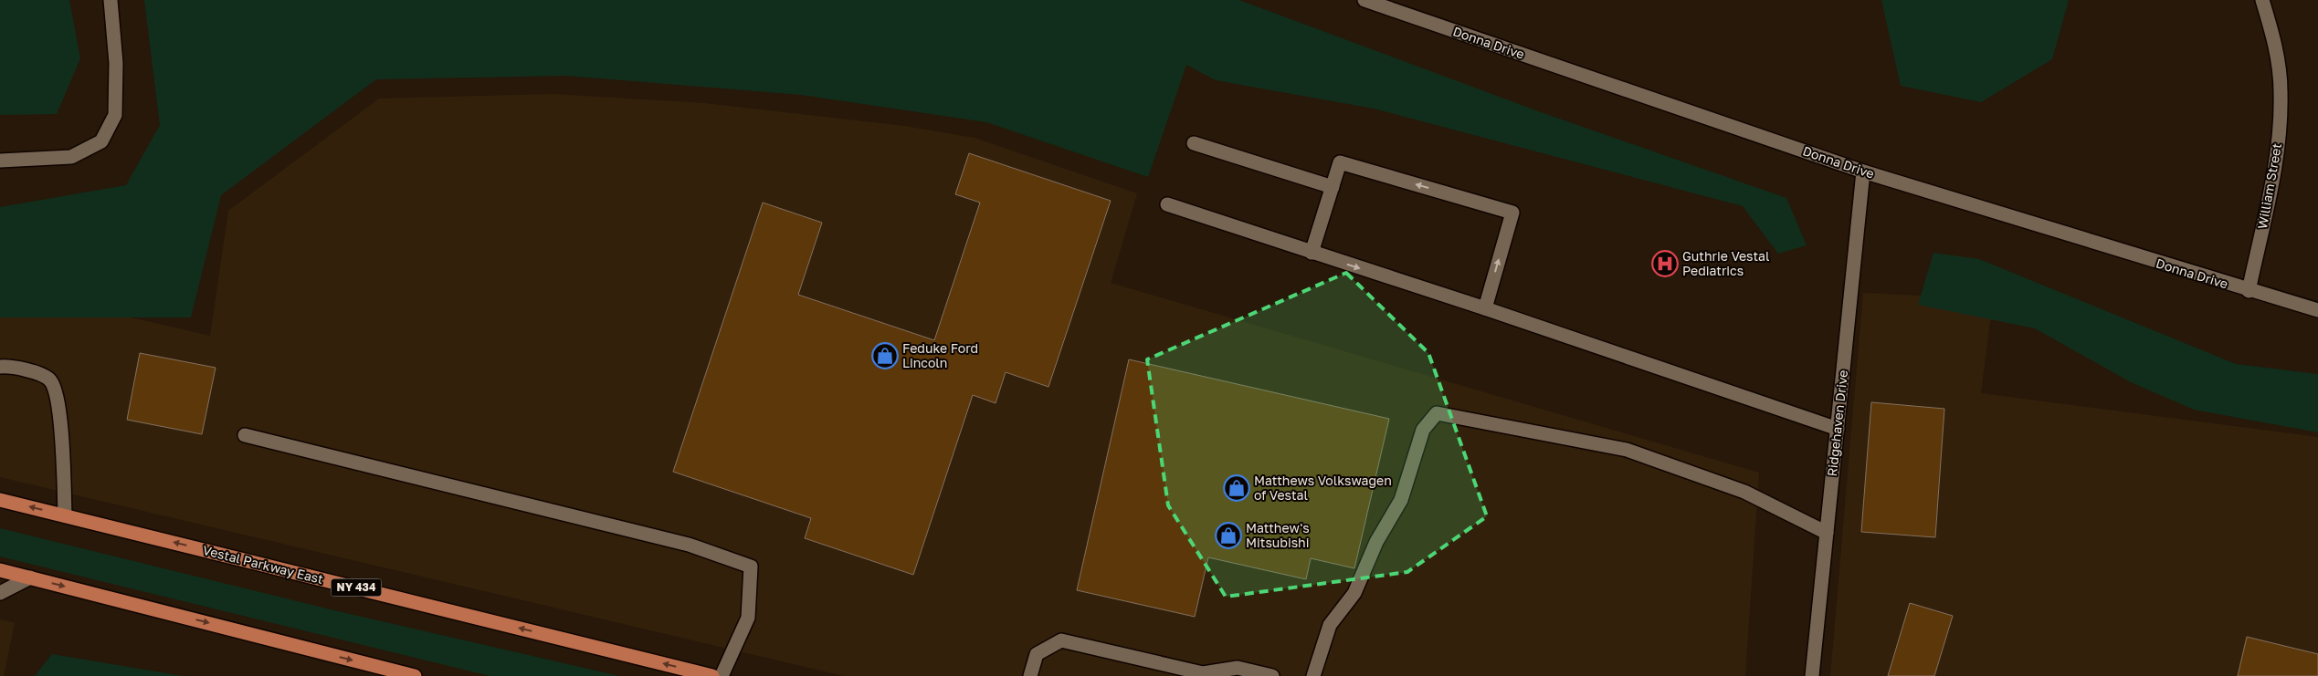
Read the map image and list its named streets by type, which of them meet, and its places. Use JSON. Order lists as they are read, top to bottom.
{
  "streets": {
    "main road": ["Vestal Parkway East", "NY 434"],
    "street": ["Donna Drive", "William Street", "Ridgehaven Drive"]
  },
  "crossings": [
    ["Donna Drive", "William Street"],
    ["Donna Drive", "Ridgehaven Drive"]
  ],
  "places": {
    "hospital": ["Guthrie Vestal Pediatrics"],
    "shop": ["Feduke Ford Lincoln", "Matthews Volkswagen of Vestal", "Matthew's Mitsubishi"]
  }
}
